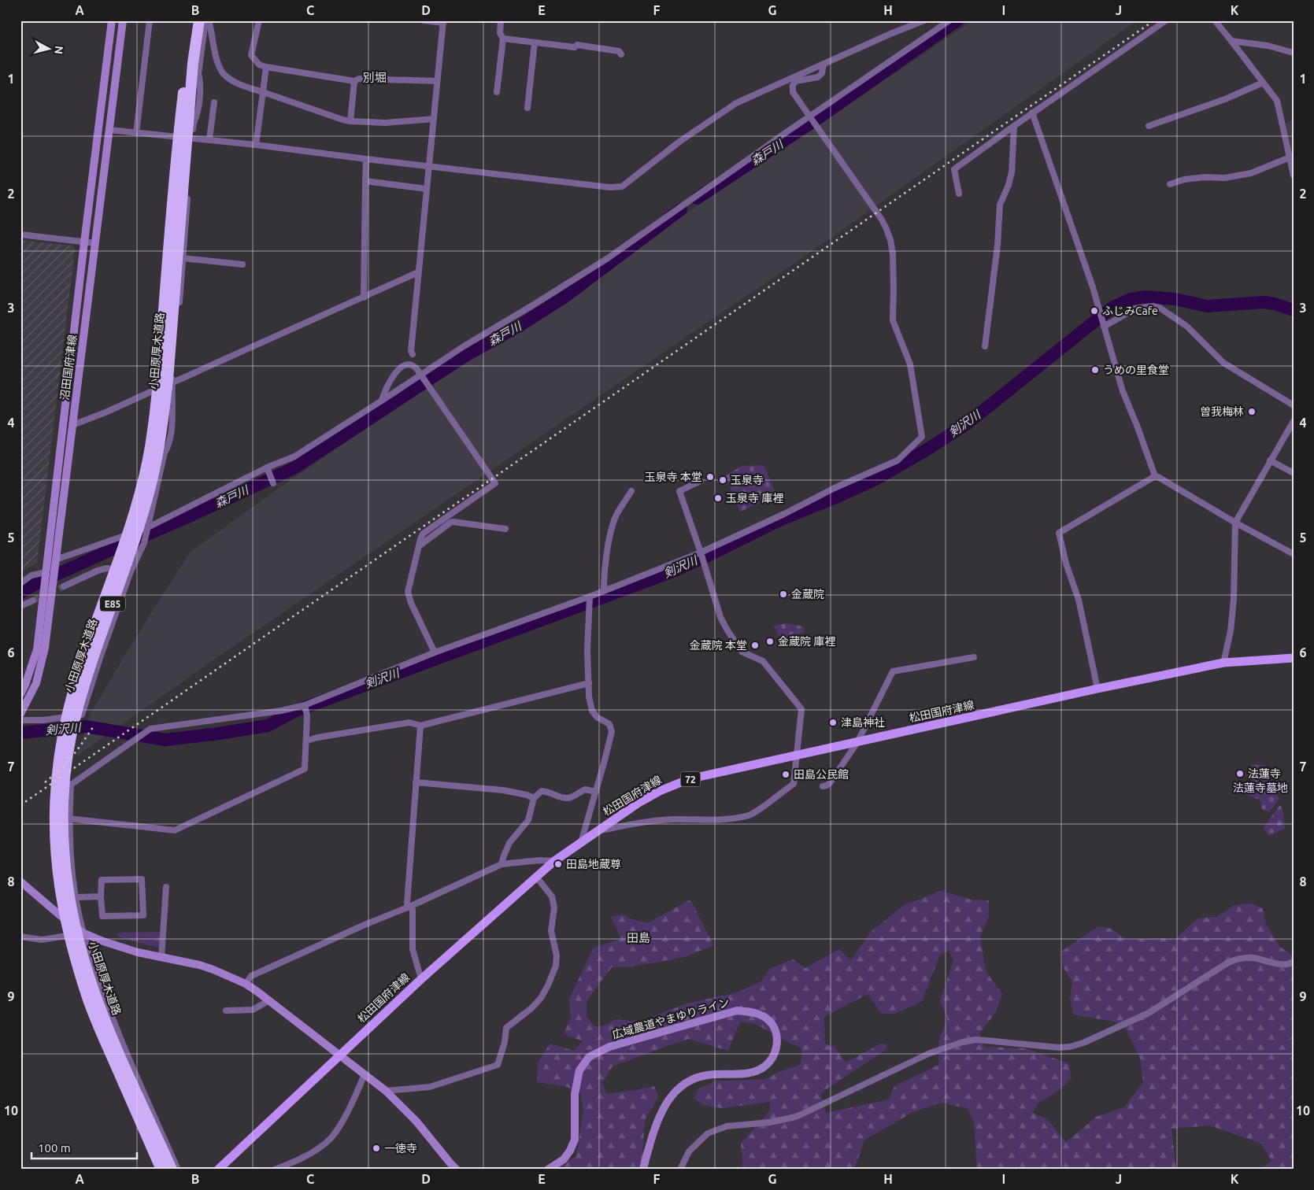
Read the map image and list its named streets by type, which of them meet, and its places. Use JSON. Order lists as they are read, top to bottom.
{
  "streets": {
    "highway": ["小田原厚木道路", "E85"],
    "main road": [
      "沼田国府津線",
      "松田国府津線",
      "72",
      "広域農道やまゆりライン"
    ]
  },
  "districts": ["別堀", "田島"],
  "water": ["森戸川", "剣沢川"],
  "parks": ["法蓮寺墓地"],
  "places": [
    "ふじみCafe",
    "うめの里食堂",
    "曽我梅林",
    "玉泉寺 本堂",
    "玉泉寺",
    "玉泉寺 庫裡",
    "金蔵院",
    "金蔵院 庫裡",
    "金蔵院 本堂",
    "津島神社",
    "法蓮寺",
    "田島公民館",
    "田島地蔵尊",
    "一徳寺"
  ],
  "scale_bar": "100 m",
  "north": "right",
  "grid": {
    "columns": [
      "A",
      "B",
      "C",
      "D",
      "E",
      "F",
      "G",
      "H",
      "I",
      "J",
      "K"
    ],
    "rows": [
      "1",
      "2",
      "3",
      "4",
      "5",
      "6",
      "7",
      "8",
      "9",
      "10"
    ]
  }
}
